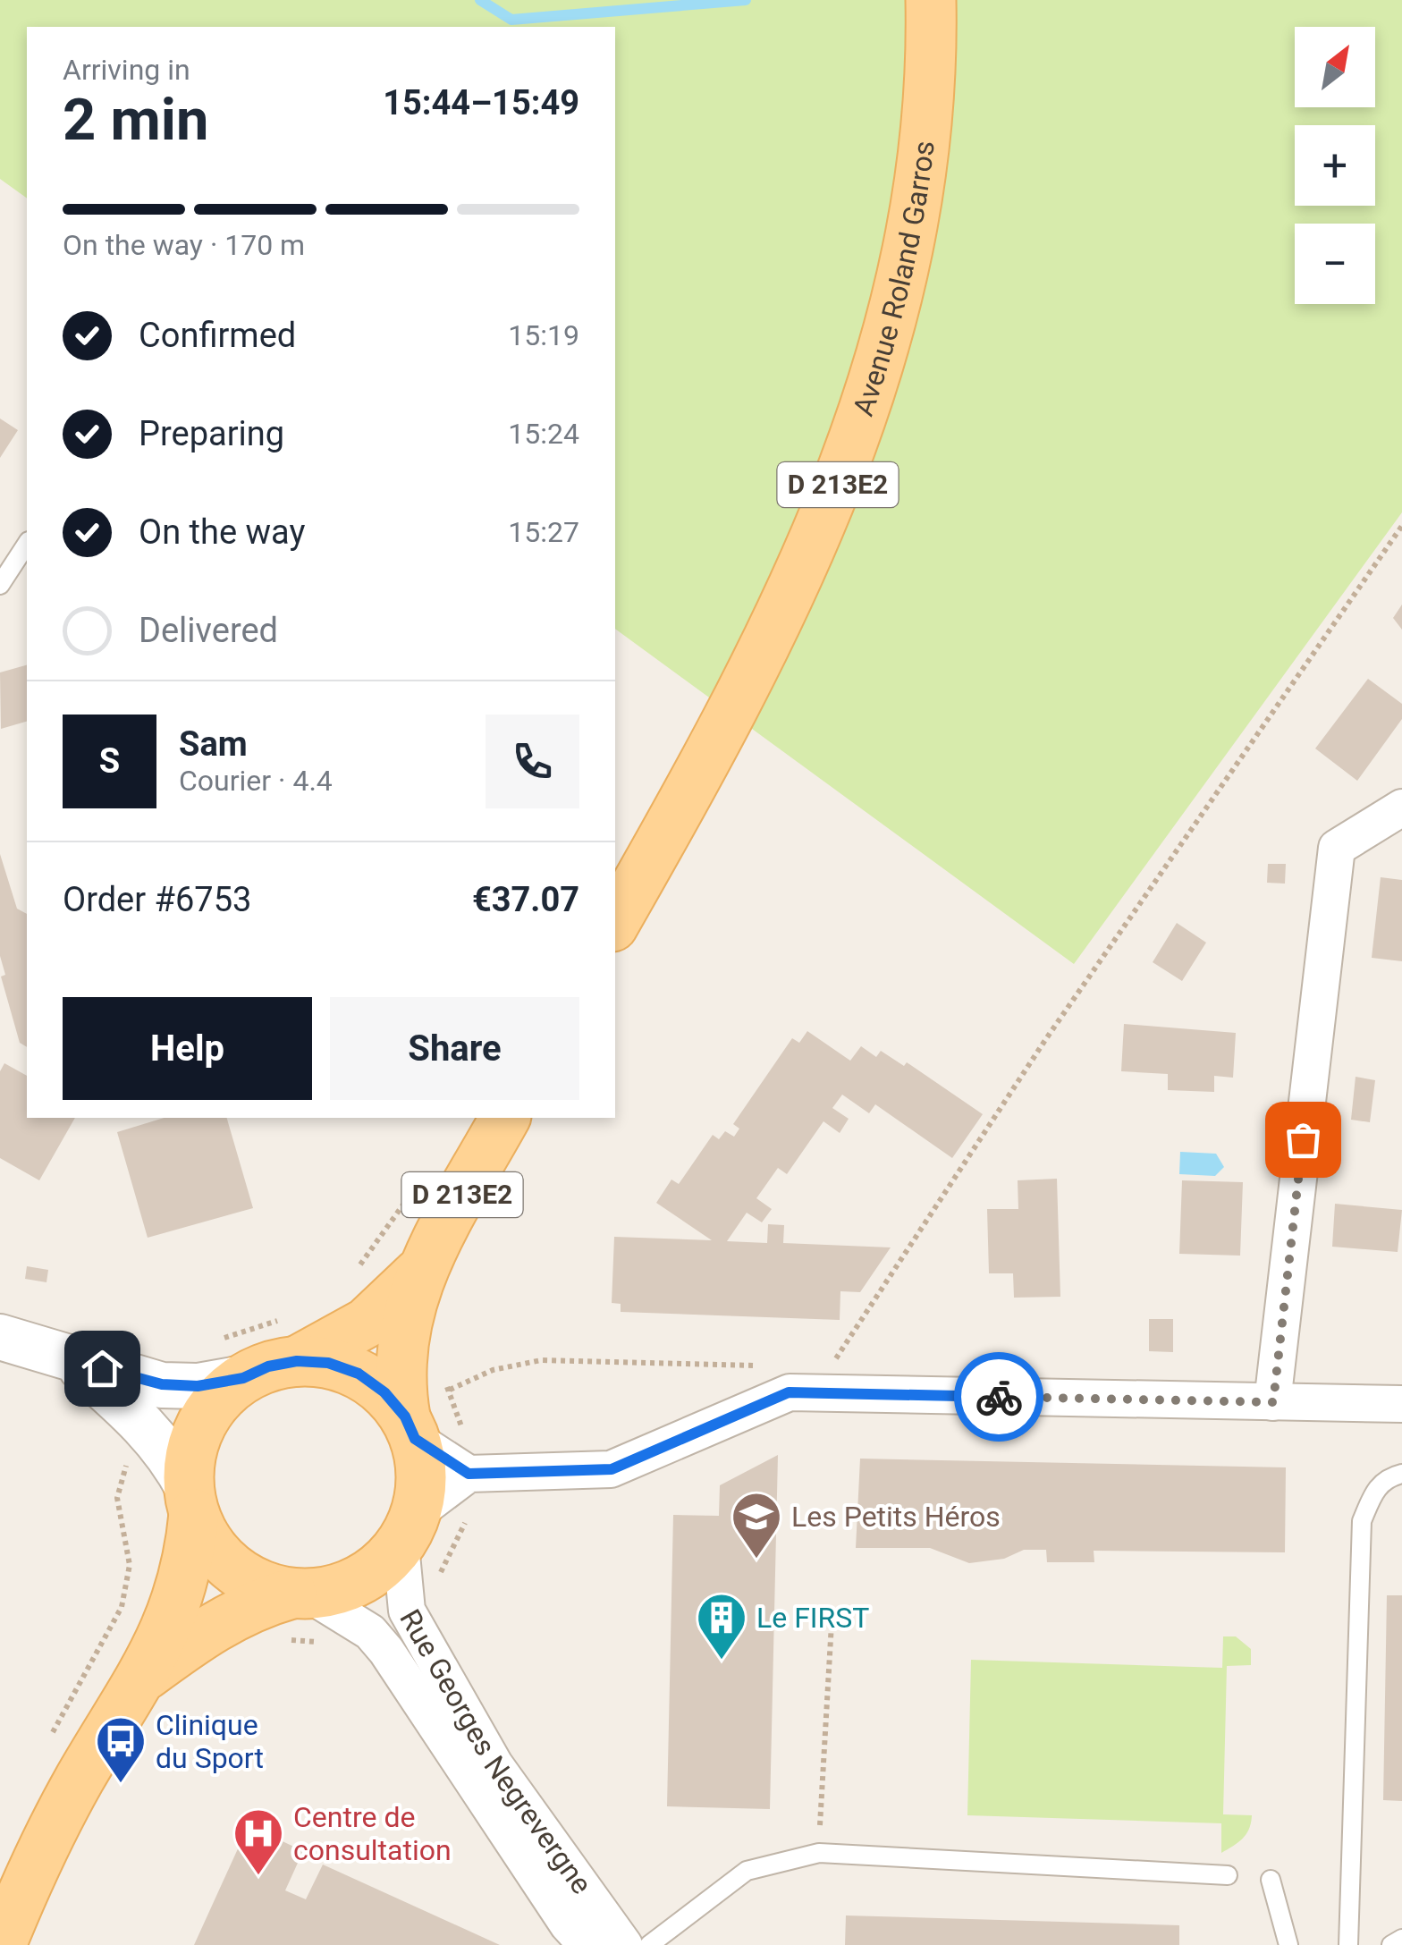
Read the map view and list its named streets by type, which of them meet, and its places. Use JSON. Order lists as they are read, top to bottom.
{
  "streets": {
    "main road": ["Avenue Roland Garros", "D 213E2"],
    "street": ["Rue Georges Negrevergne"]
  },
  "crossings": [
    ["D 213E2", "Rue Georges Negrevergne"]
  ],
  "places": {
    "school or university": ["Les Petits Héros"],
    "building": ["Le FIRST"],
    "bus stop": ["Clinique du Sport"],
    "hospital": ["Centre de consultation"]
  },
  "north": "top right",
  "page": {
    "map_buttons": ["+", "−"],
    "heading": ["2 min", "Arriving in", "15:44–15:49"],
    "panel": [
      "Sam",
      "Courier · 4.4",
      "Order #6753",
      "€37.07"
    ],
    "bar": "On the way · 170 m",
    "list": [
      ["Confirmed", "15:19"],
      ["Preparing", "15:24"],
      ["On the way", "15:27"],
      "Delivered"
    ],
    "round": "S",
    "buttons": ["Help", "Share"]
  }
}
